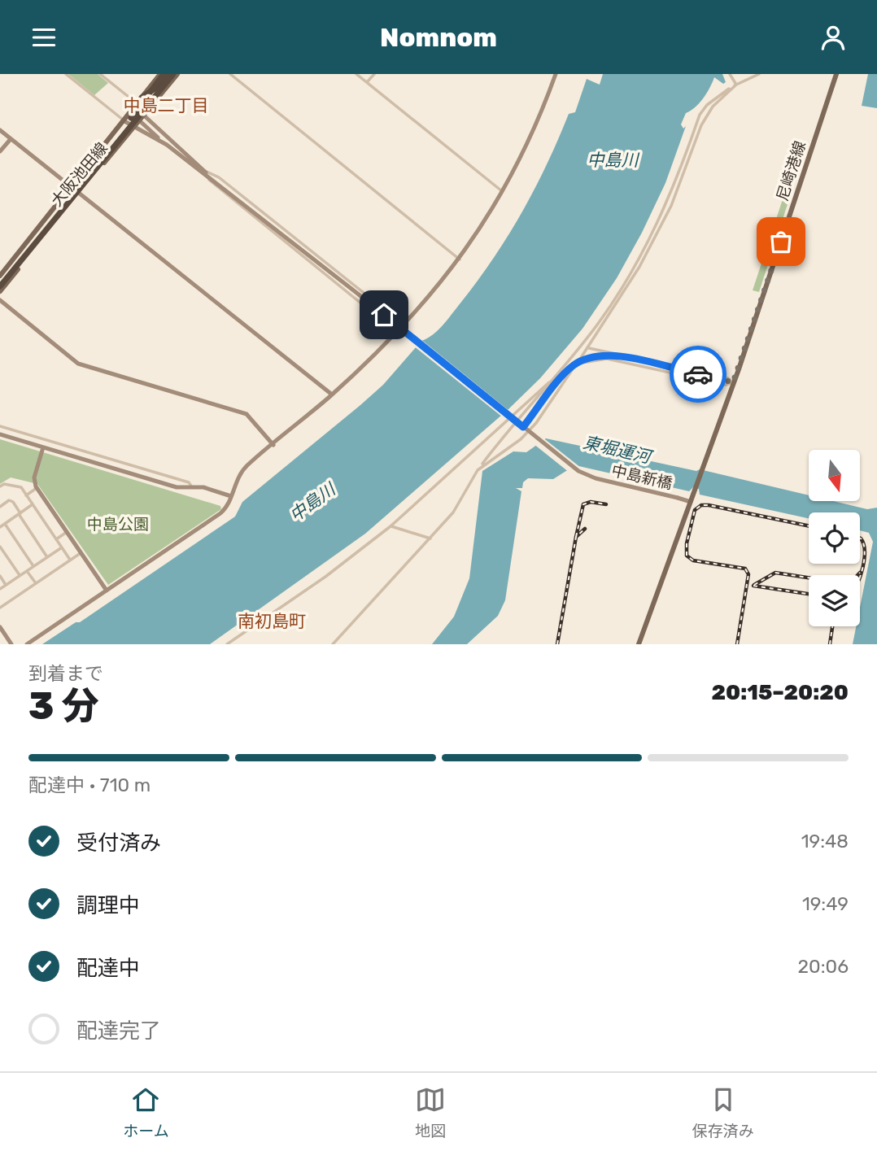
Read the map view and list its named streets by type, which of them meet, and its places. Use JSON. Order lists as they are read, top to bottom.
{
  "streets": {
    "main road": ["尼崎港線", "大阪池田線"],
    "street": ["中島新橋"]
  },
  "crossings": [
    ["尼崎港線", "中島新橋"]
  ],
  "districts": ["中島二丁目", "南初島町"],
  "water": ["中島川", "東堀運河"],
  "parks": ["中島公園"],
  "north": "bottom",
  "page": {
    "header": "Nomnom",
    "heading": ["3 分", "到着まで", "20:15–20:20"],
    "bar": "配達中 · 710 m",
    "list": [
      ["受付済み", "19:48"],
      ["調理中", "19:49"],
      ["配達中", "20:06"],
      "配達完了"
    ],
    "tabs": ["ホーム", "地図", "保存済み"]
  }
}
